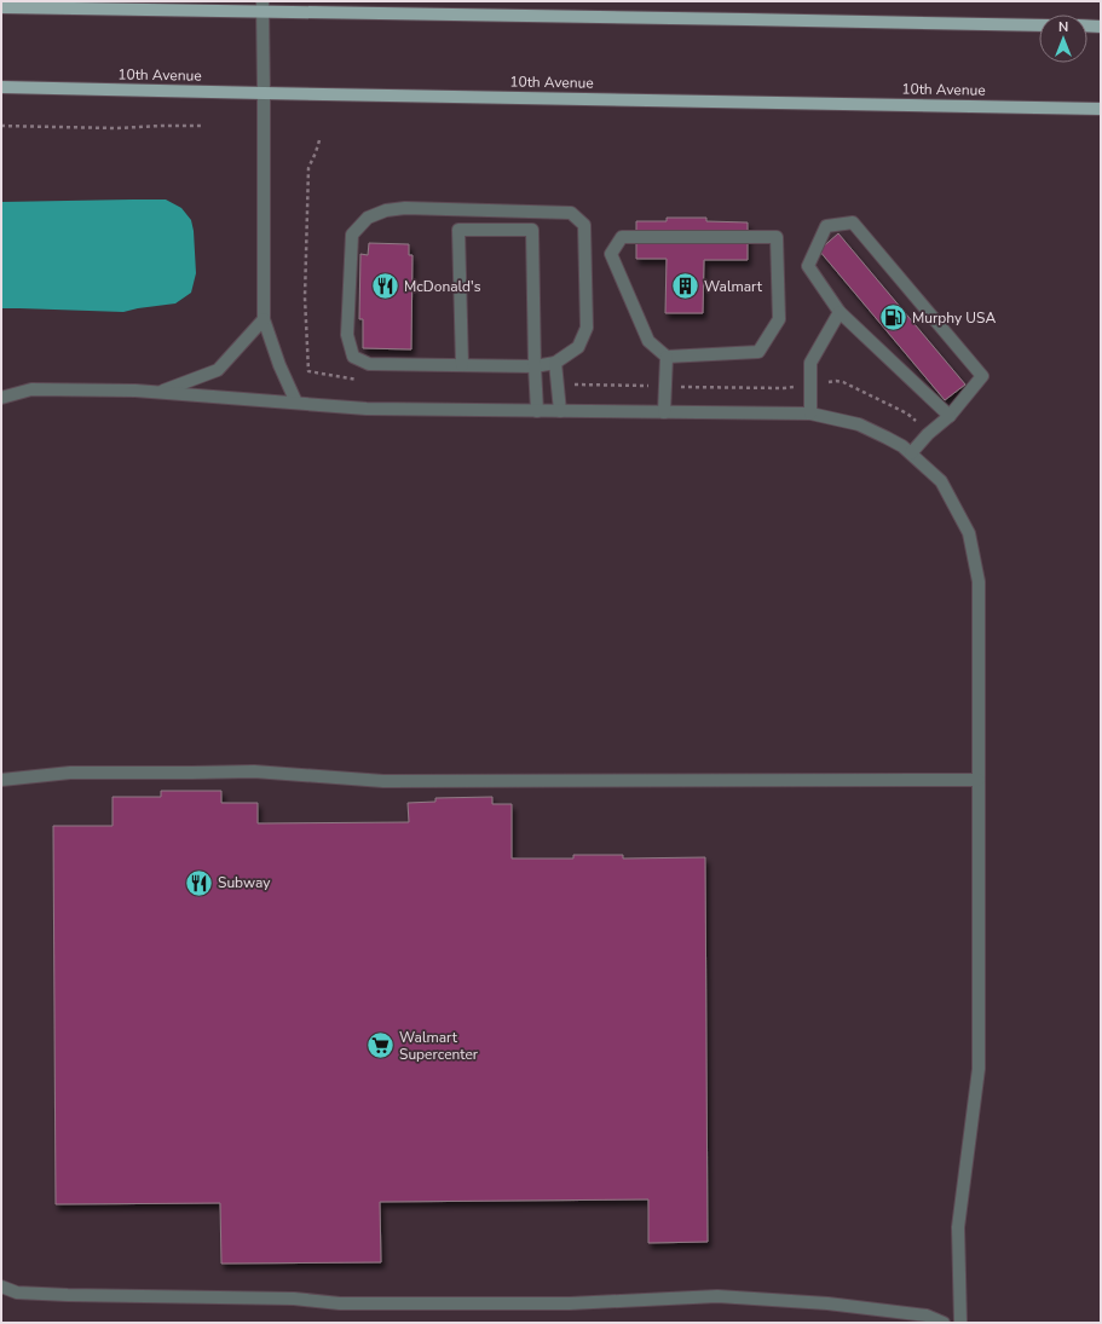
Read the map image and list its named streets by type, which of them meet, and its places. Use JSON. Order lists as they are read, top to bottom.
{
  "streets": {
    "main road": ["10th Avenue"]
  },
  "places": {
    "restaurant": ["McDonald's", "Subway"],
    "building": ["Walmart"],
    "fuel station": ["Murphy USA"],
    "supermarket": ["Walmart Supercenter"]
  },
  "north": "top"
}
